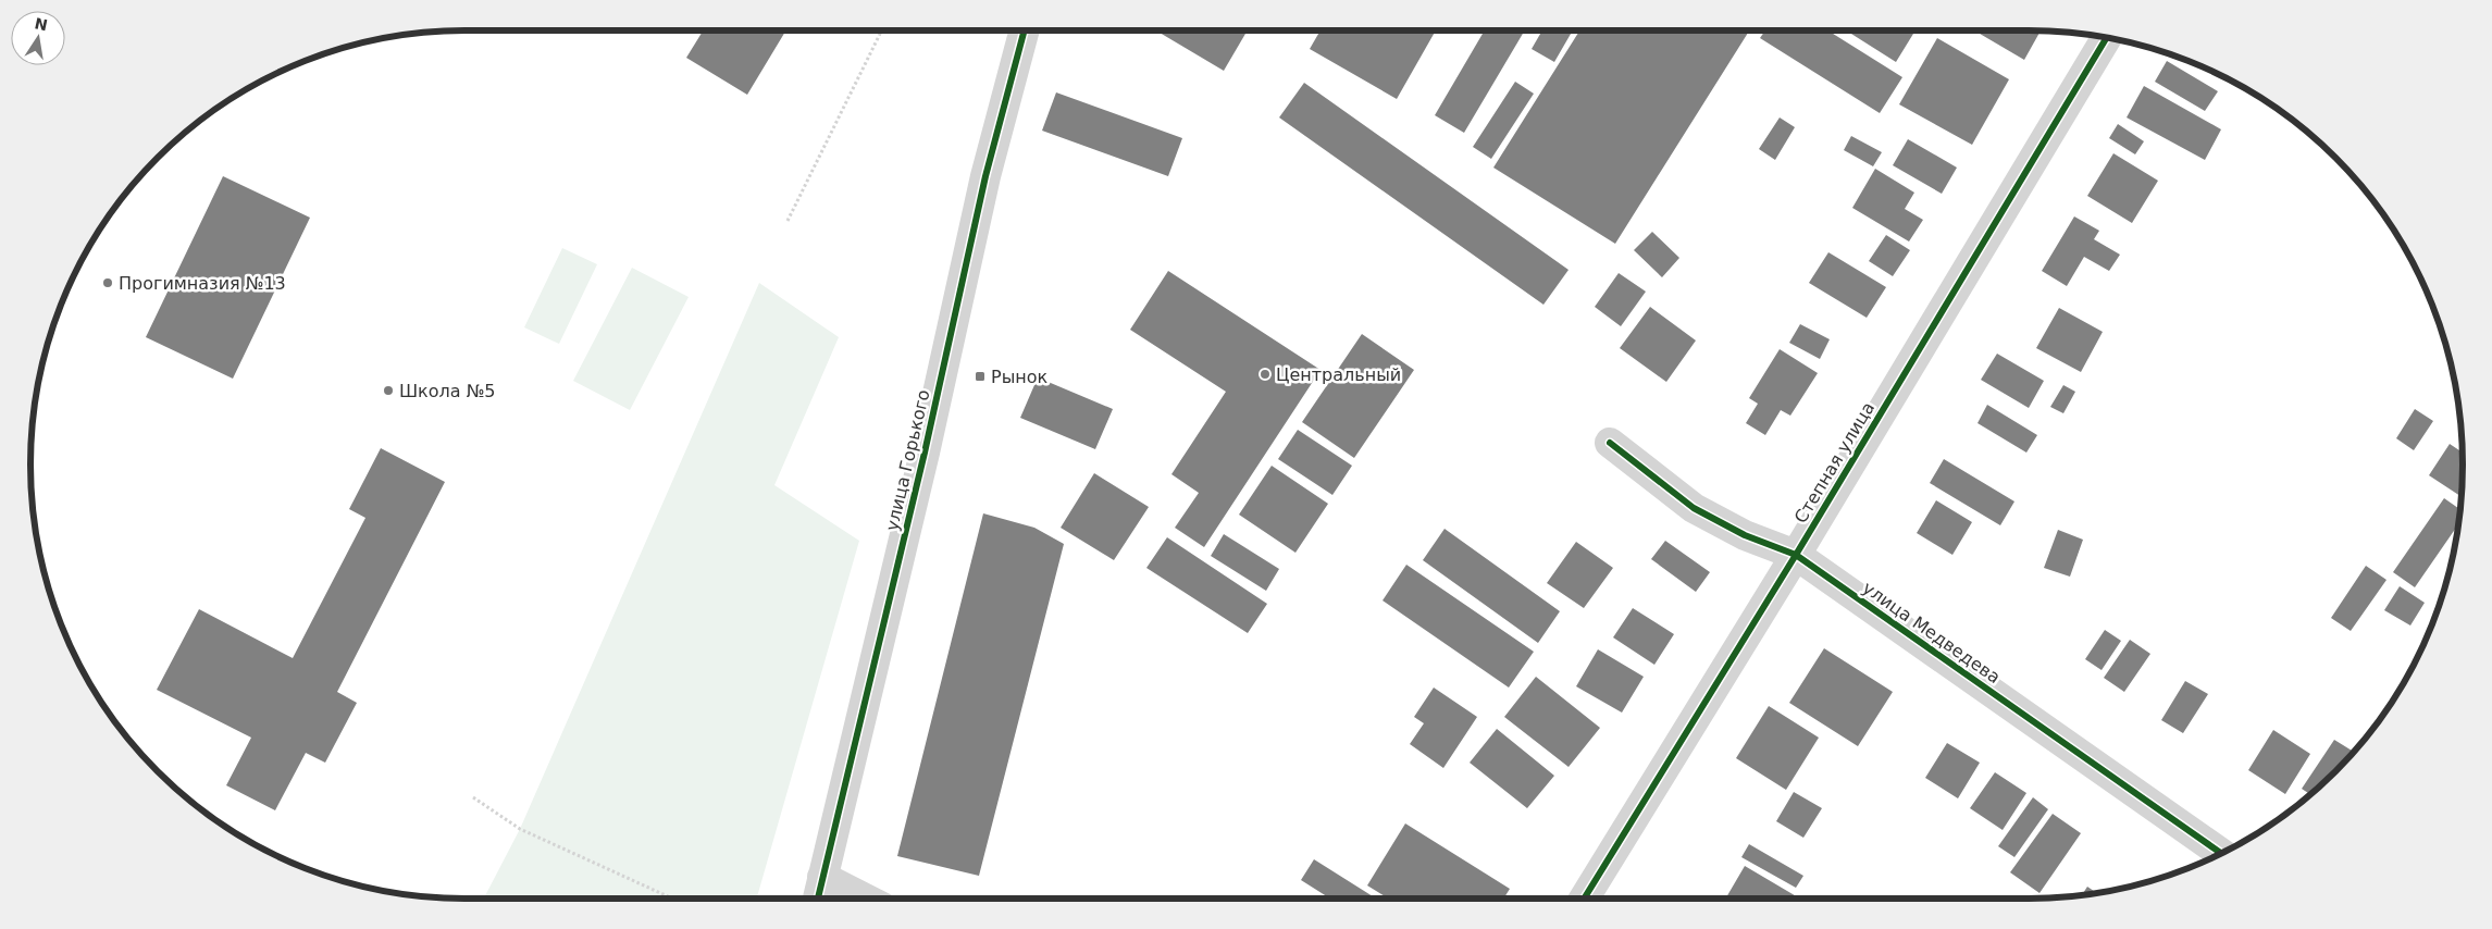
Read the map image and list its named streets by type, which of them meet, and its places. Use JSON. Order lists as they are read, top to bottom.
{
  "streets": {
    "street": ["улица Горького", "Степная улица", "улица Медведева"]
  },
  "crossings": [
    ["Степная улица", "улица Медведева"]
  ],
  "places": {
    "other": ["Прогимназия №13", "Центральный", "Школа №5"],
    "transit": ["Рынок"]
  },
  "north": "top"
}
